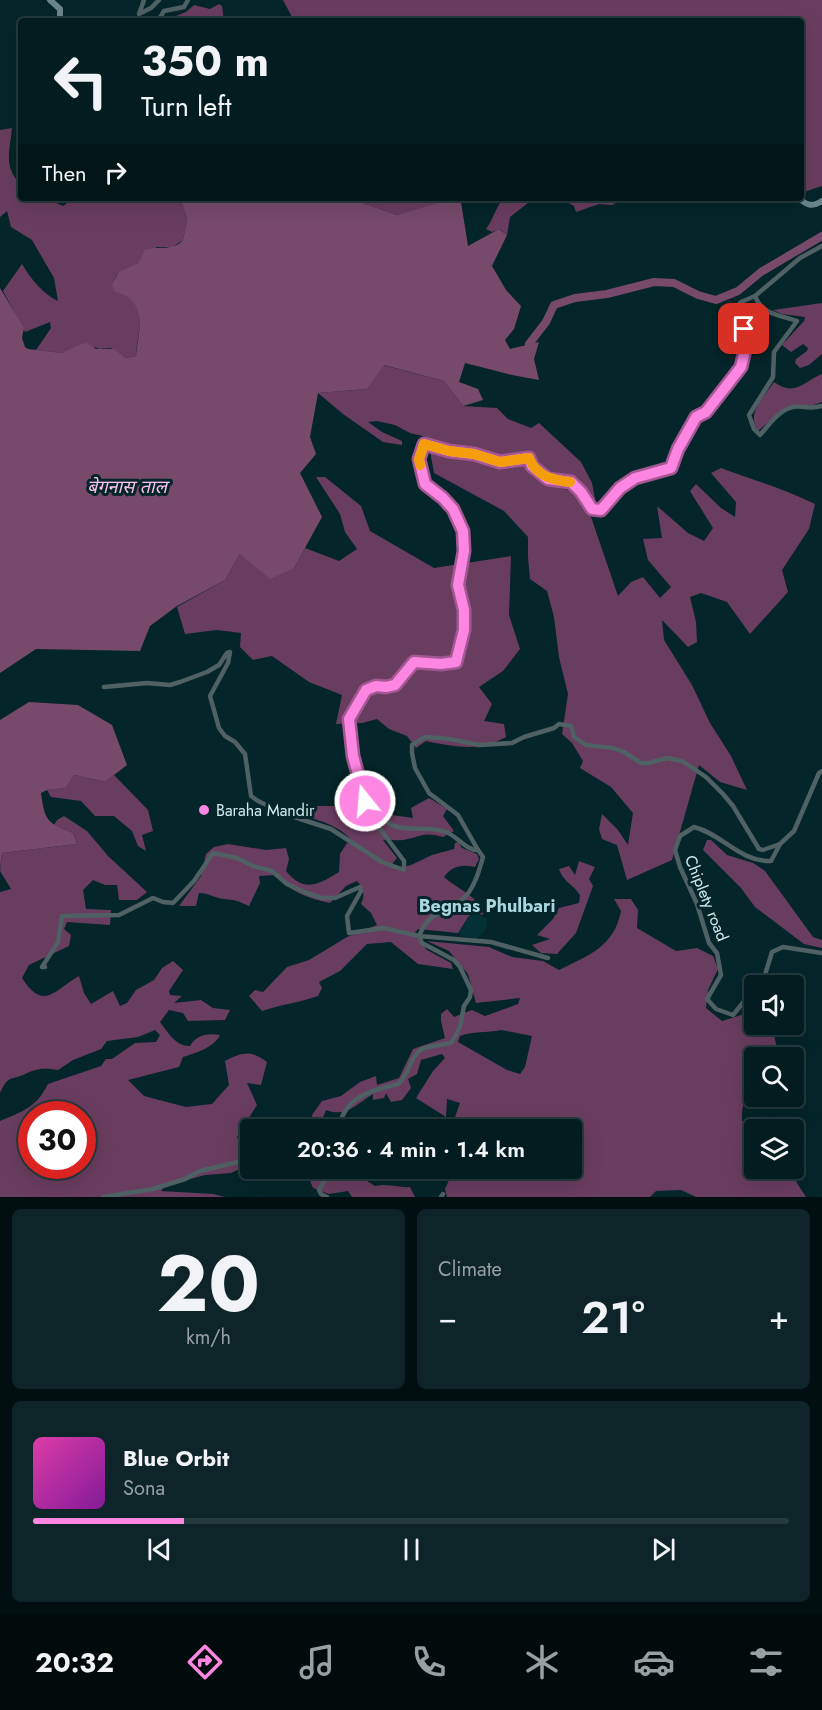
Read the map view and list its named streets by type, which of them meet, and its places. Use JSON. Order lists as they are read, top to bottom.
{
  "streets": {
    "street": ["Chiplety road"]
  },
  "districts": ["Begnas Phulbari"],
  "water": ["बेगनास ताल"],
  "places": ["Baraha Mandir"],
  "page": {
    "turn": ["350 m", "Turn left"],
    "then": "Then",
    "limit": "30",
    "trip": "20:36 · 4 min · 1.4 km",
    "tile": [
      ["20", "km/h"],
      "Climate"
    ],
    "heat": ["−", "21°", "+"],
    "song": ["Blue Orbit", "Sona"],
    "tabs": "20:32"
  }
}
